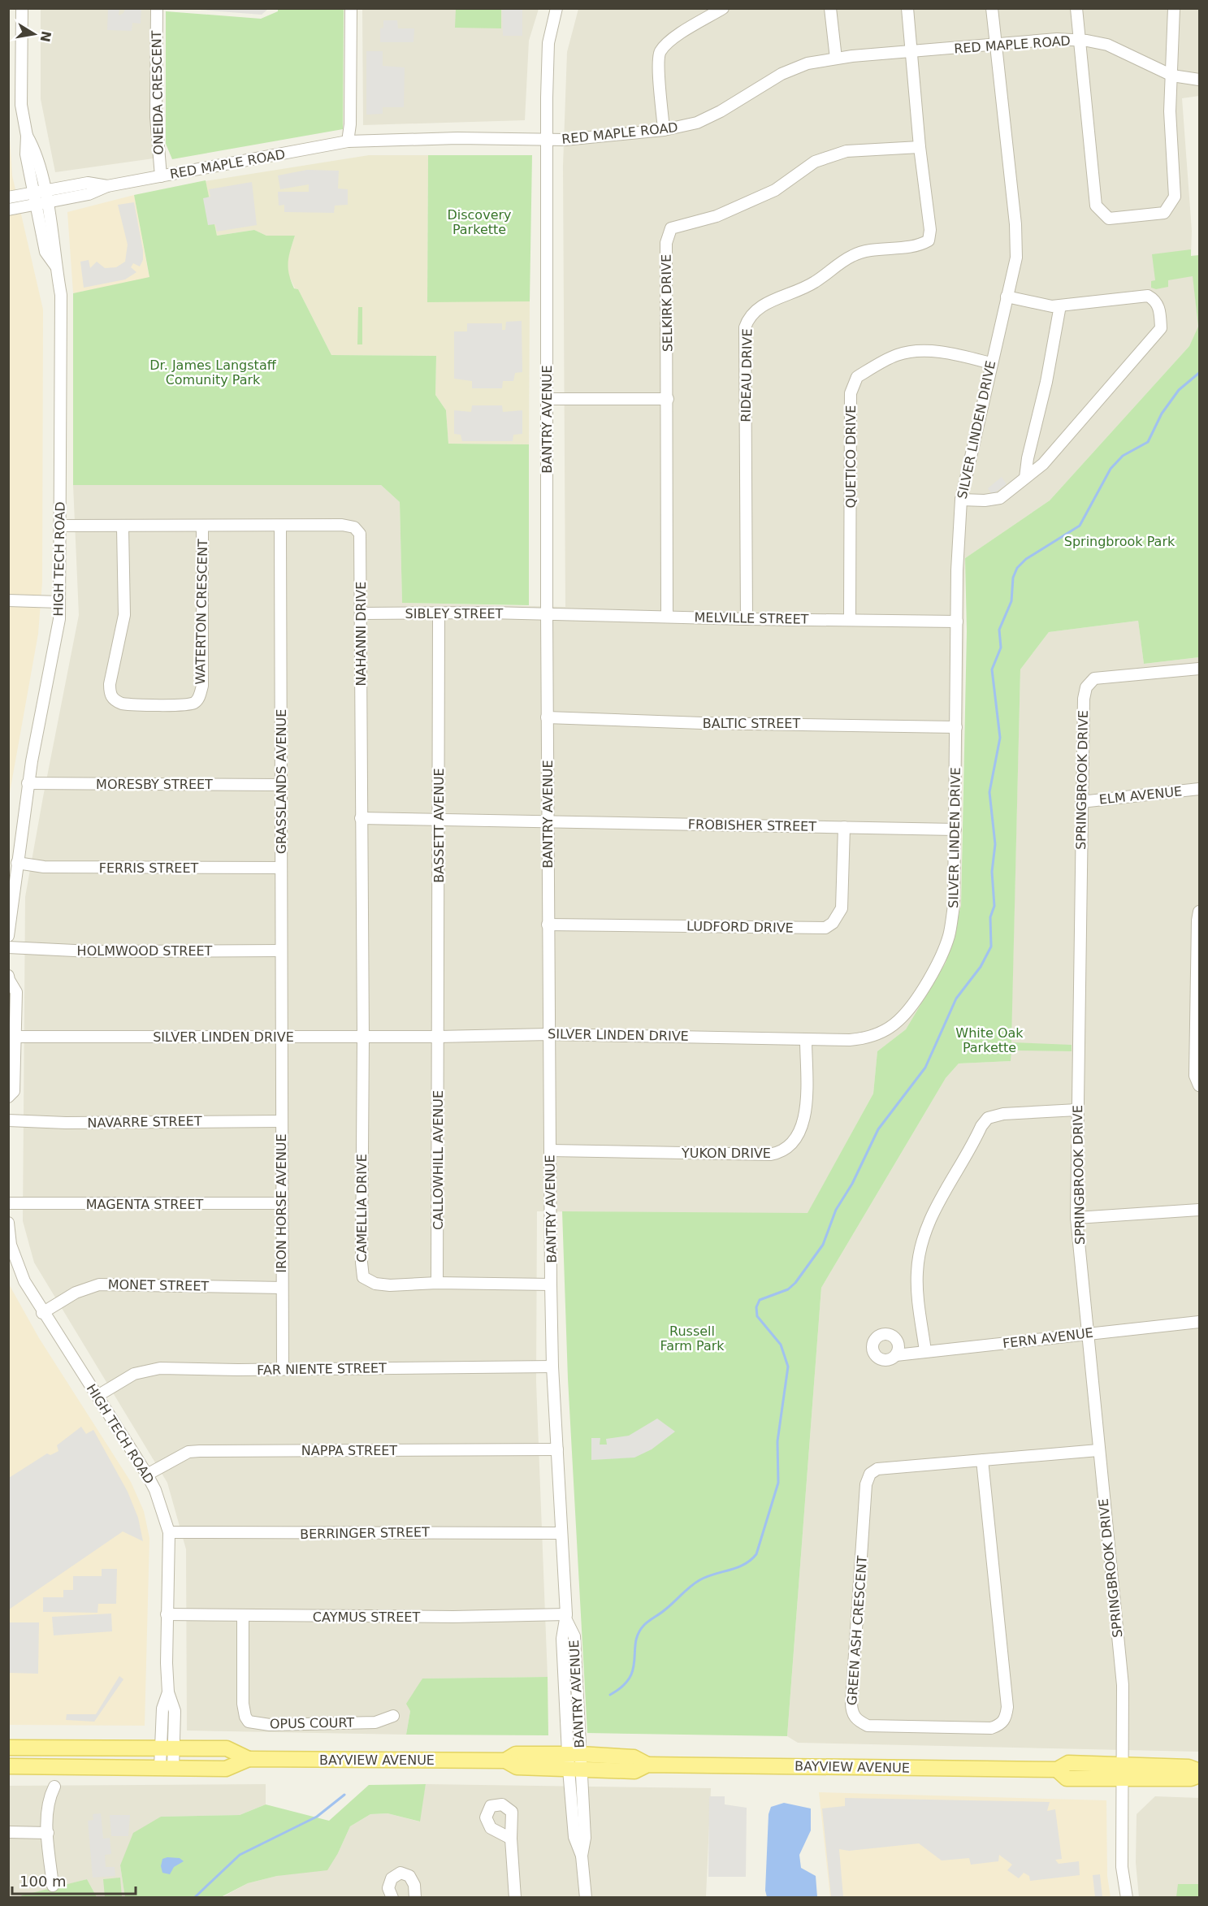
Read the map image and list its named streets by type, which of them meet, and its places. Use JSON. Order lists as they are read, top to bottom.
{
  "streets": {
    "main road": ["BAYVIEW AVENUE"],
    "street": [
      "RED MAPLE ROAD",
      "ONEIDA CRESCENT",
      "SELKIRK DRIVE",
      "RIDEAU DRIVE",
      "BANTRY AVENUE",
      "SILVER LINDEN DRIVE",
      "QUETICO DRIVE",
      "HIGH TECH ROAD",
      "WATERTON CRESCENT",
      "SIBLEY STREET",
      "MELVILLE STREET",
      "NAHANNI DRIVE",
      "BALTIC STREET",
      "SPRINGBROOK DRIVE",
      "GRASSLANDS AVENUE",
      "MORESBY STREET",
      "ELM AVENUE",
      "BASSETT AVENUE",
      "FROBISHER STREET",
      "FERRIS STREET",
      "LUDFORD DRIVE",
      "HOLMWOOD STREET",
      "NAVARRE STREET",
      "YUKON DRIVE",
      "CALLOWHILL AVENUE",
      "IRON HORSE AVENUE",
      "MAGENTA STREET",
      "CAMELLIA DRIVE",
      "MONET STREET",
      "FERN AVENUE",
      "FAR NIENTE STREET",
      "NAPPA STREET",
      "BERRINGER STREET",
      "CAYMUS STREET",
      "GREEN ASH CRESCENT",
      "OPUS COURT"
    ]
  },
  "crossings": [
    ["RED MAPLE ROAD", "ONEIDA CRESCENT"],
    ["RED MAPLE ROAD", "RIDEAU DRIVE"],
    ["RED MAPLE ROAD", "BANTRY AVENUE"],
    ["RED MAPLE ROAD", "SILVER LINDEN DRIVE"],
    ["RED MAPLE ROAD", "HIGH TECH ROAD"],
    ["SELKIRK DRIVE", "RIDEAU DRIVE"],
    ["SELKIRK DRIVE", "MELVILLE STREET"],
    ["RIDEAU DRIVE", "MELVILLE STREET"],
    ["BANTRY AVENUE", "SILVER LINDEN DRIVE"],
    ["BANTRY AVENUE", "SIBLEY STREET"],
    ["BANTRY AVENUE", "MELVILLE STREET"],
    ["BANTRY AVENUE", "BALTIC STREET"],
    ["BANTRY AVENUE", "FROBISHER STREET"],
    ["BANTRY AVENUE", "LUDFORD DRIVE"],
    ["BANTRY AVENUE", "YUKON DRIVE"],
    ["BANTRY AVENUE", "CAMELLIA DRIVE"],
    ["BANTRY AVENUE", "FAR NIENTE STREET"],
    ["BANTRY AVENUE", "NAPPA STREET"],
    ["BANTRY AVENUE", "BERRINGER STREET"],
    ["BANTRY AVENUE", "CAYMUS STREET"],
    ["BANTRY AVENUE", "BAYVIEW AVENUE"],
    ["SILVER LINDEN DRIVE", "QUETICO DRIVE"],
    ["SILVER LINDEN DRIVE", "MELVILLE STREET"],
    ["SILVER LINDEN DRIVE", "NAHANNI DRIVE"],
    ["SILVER LINDEN DRIVE", "BALTIC STREET"],
    ["SILVER LINDEN DRIVE", "GRASSLANDS AVENUE"],
    ["SILVER LINDEN DRIVE", "BASSETT AVENUE"],
    ["SILVER LINDEN DRIVE", "FROBISHER STREET"],
    ["SILVER LINDEN DRIVE", "YUKON DRIVE"],
    ["SILVER LINDEN DRIVE", "CALLOWHILL AVENUE"],
    ["SILVER LINDEN DRIVE", "IRON HORSE AVENUE"],
    ["SILVER LINDEN DRIVE", "CAMELLIA DRIVE"],
    ["QUETICO DRIVE", "MELVILLE STREET"],
    ["HIGH TECH ROAD", "NAHANNI DRIVE"],
    ["HIGH TECH ROAD", "MORESBY STREET"],
    ["HIGH TECH ROAD", "FERRIS STREET"],
    ["HIGH TECH ROAD", "MONET STREET"],
    ["HIGH TECH ROAD", "FAR NIENTE STREET"],
    ["HIGH TECH ROAD", "NAPPA STREET"],
    ["HIGH TECH ROAD", "BERRINGER STREET"],
    ["HIGH TECH ROAD", "CAYMUS STREET"],
    ["HIGH TECH ROAD", "BAYVIEW AVENUE"],
    ["WATERTON CRESCENT", "NAHANNI DRIVE"],
    ["SIBLEY STREET", "MELVILLE STREET"],
    ["SIBLEY STREET", "NAHANNI DRIVE"],
    ["SIBLEY STREET", "BASSETT AVENUE"],
    ["NAHANNI DRIVE", "GRASSLANDS AVENUE"],
    ["NAHANNI DRIVE", "FROBISHER STREET"],
    ["NAHANNI DRIVE", "CAMELLIA DRIVE"],
    ["SPRINGBROOK DRIVE", "ELM AVENUE"],
    ["SPRINGBROOK DRIVE", "FERN AVENUE"],
    ["SPRINGBROOK DRIVE", "GREEN ASH CRESCENT"],
    ["SPRINGBROOK DRIVE", "BAYVIEW AVENUE"],
    ["GRASSLANDS AVENUE", "MORESBY STREET"],
    ["GRASSLANDS AVENUE", "FERRIS STREET"],
    ["GRASSLANDS AVENUE", "HOLMWOOD STREET"],
    ["GRASSLANDS AVENUE", "IRON HORSE AVENUE"],
    ["BASSETT AVENUE", "FROBISHER STREET"],
    ["BASSETT AVENUE", "CALLOWHILL AVENUE"],
    ["FROBISHER STREET", "LUDFORD DRIVE"],
    ["NAVARRE STREET", "IRON HORSE AVENUE"],
    ["CALLOWHILL AVENUE", "CAMELLIA DRIVE"],
    ["IRON HORSE AVENUE", "MAGENTA STREET"],
    ["IRON HORSE AVENUE", "MONET STREET"],
    ["IRON HORSE AVENUE", "FAR NIENTE STREET"],
    ["CAYMUS STREET", "OPUS COURT"]
  ],
  "parks": [
    "Discovery Parkette",
    "Dr. James Langstaff Comunity Park",
    "Springbrook Park",
    "White Oak Parkette",
    "Russell Farm Park"
  ],
  "scale_bar": "100 m",
  "north": "right"
}
